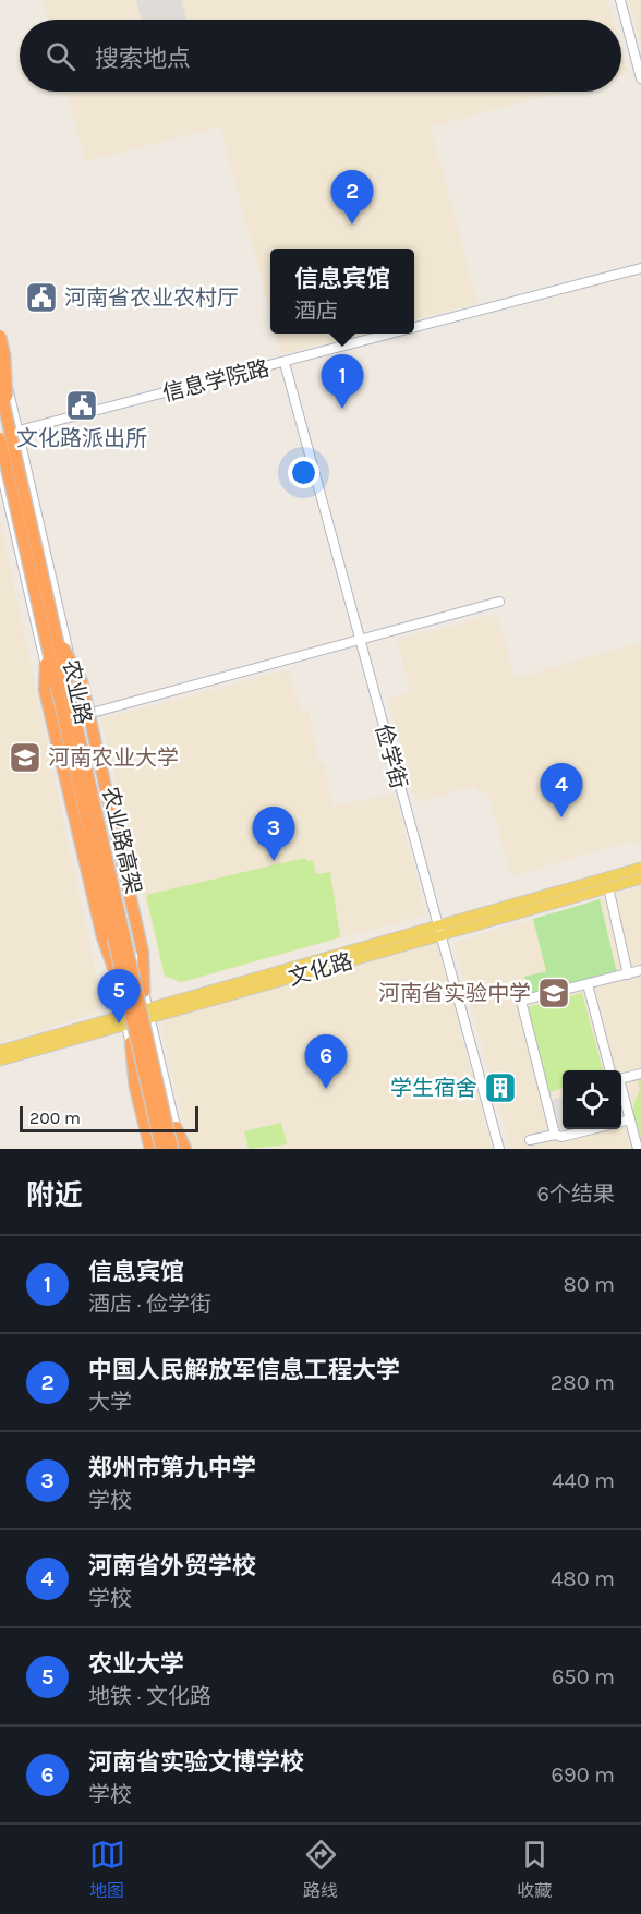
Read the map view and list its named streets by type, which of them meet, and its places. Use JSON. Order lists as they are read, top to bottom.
{
  "streets": {
    "highway": ["农业路高架"],
    "main road": ["文化路"],
    "street": ["信息学院路", "农业路", "俭学街"]
  },
  "crossings": [
    ["信息学院路", "农业路"],
    ["信息学院路", "俭学街"],
    ["信息学院路", "农业路高架"],
    ["农业路", "农业路高架"],
    ["农业路", "文化路"],
    ["俭学街", "文化路"]
  ],
  "places": {
    "public building": ["河南省农业农村厅", "文化路派出所"],
    "school or university": ["河南农业大学", "河南省实验中学"],
    "building": ["学生宿舍"]
  },
  "scale_bar": "200 m",
  "page": {
    "search": "搜索地点",
    "pins": [
      "2",
      "1",
      "4",
      "3",
      "5",
      "6"
    ],
    "popup": ["信息宾馆", "酒店"],
    "scale": "200 m",
    "heading": ["附近", "6个结果"],
    "list": [
      {
        "mark": "1",
        "name": "信息宾馆",
        "note": "酒店 · 俭学街",
        "value": "80 m"
      },
      {
        "mark": "2",
        "name": "中国人民解放军信息工程大学",
        "note": "大学",
        "value": "280 m"
      },
      {
        "mark": "3",
        "name": "郑州市第九中学",
        "note": "学校",
        "value": "440 m"
      },
      {
        "mark": "4",
        "name": "河南省外贸学校",
        "note": "学校",
        "value": "480 m"
      },
      {
        "mark": "5",
        "name": "农业大学",
        "note": "地铁 · 文化路",
        "value": "650 m"
      },
      {
        "mark": "6",
        "name": "河南省实验文博学校",
        "note": "学校",
        "value": "690 m"
      }
    ],
    "nav": ["地图", "路线", "收藏"]
  }
}
